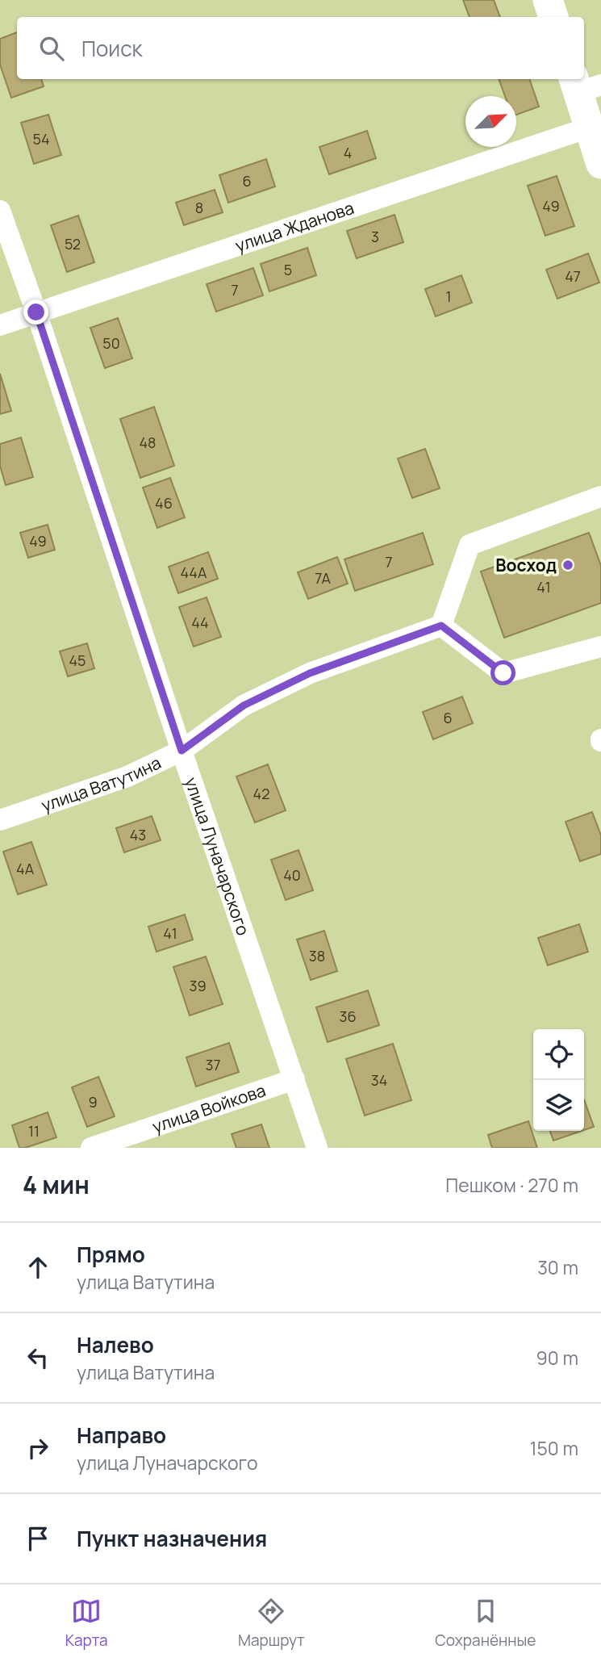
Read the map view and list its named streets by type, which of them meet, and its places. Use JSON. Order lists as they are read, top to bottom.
{
  "streets": {
    "street": [
      "улица Жданова",
      "улица Ватутина",
      "улица Луначарского",
      "улица Войкова"
    ]
  },
  "crossings": [
    ["улица Жданова", "улица Луначарского"],
    ["улица Ватутина", "улица Луначарского"],
    ["улица Луначарского", "улица Войкова"]
  ],
  "places": ["Восход"],
  "house_numbers": [
    "54",
    "4",
    "6",
    "49",
    "8",
    "3",
    "52",
    "5",
    "47",
    "7",
    "1",
    "50",
    "48",
    "46",
    "49",
    "7",
    "44А",
    "7А",
    "41",
    "44",
    "45",
    "6",
    "42",
    "43",
    "4А",
    "40",
    "41",
    "38",
    "39",
    "36",
    "37",
    "34",
    "9",
    "11"
  ],
  "north": "top right",
  "page": {
    "search": "Поиск",
    "heading": ["4 мин", "Пешком · 270 m"],
    "list": [
      ["Прямо", "улица Ватутина", "30 m"],
      ["Налево", "улица Ватутина", "90 m"],
      ["Направо", "улица Луначарского", "150 m"],
      "Пункт назначения"
    ],
    "nav": ["Карта", "Маршрут", "Сохранённые"]
  }
}
